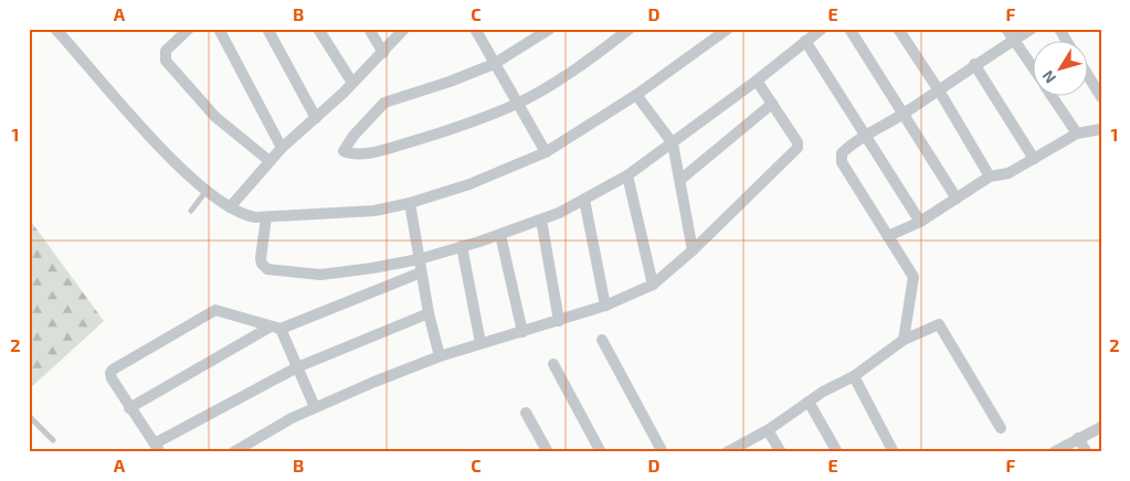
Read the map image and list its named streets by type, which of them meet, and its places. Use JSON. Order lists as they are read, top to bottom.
{
  "north": "bottom left",
  "grid": {
    "columns": [
      "A",
      "B",
      "C",
      "D",
      "E",
      "F"
    ],
    "rows": ["1", "2"]
  }
}
